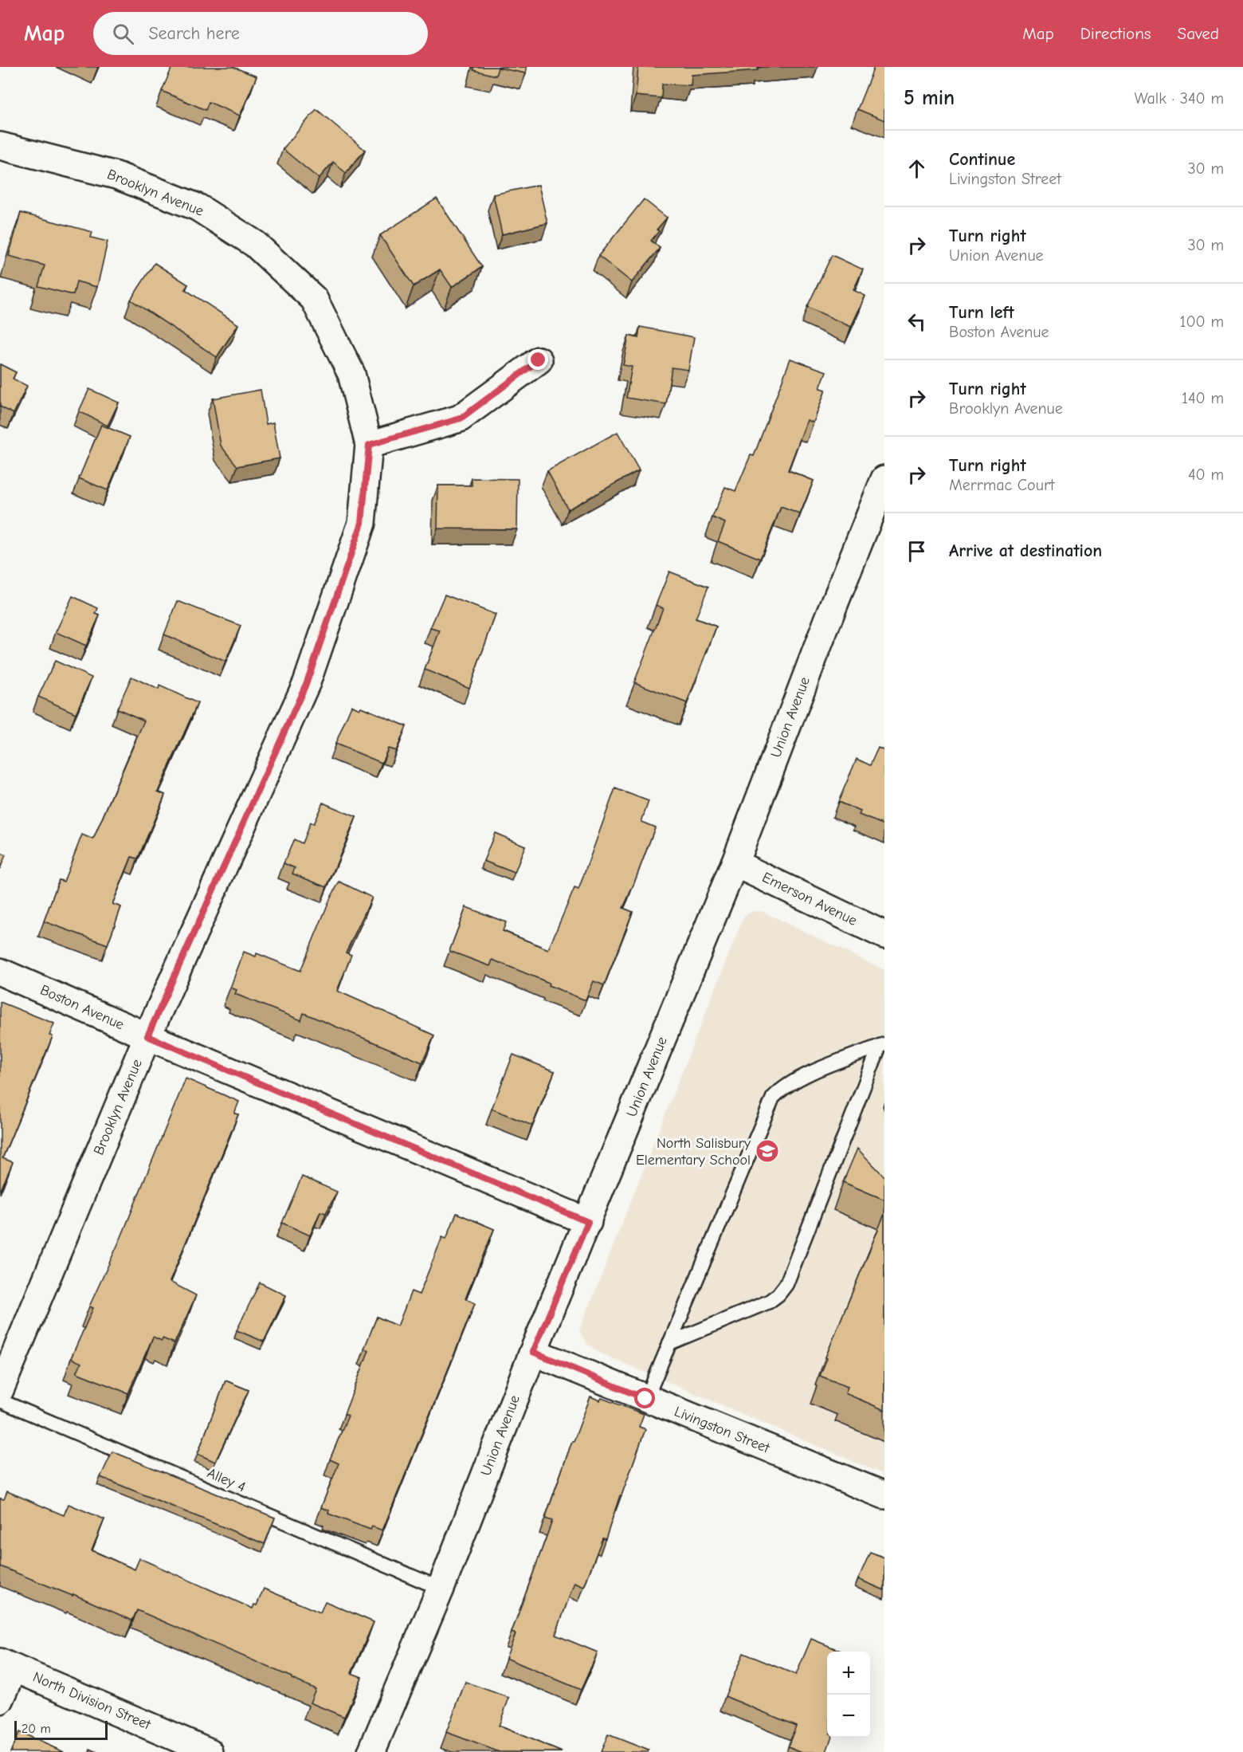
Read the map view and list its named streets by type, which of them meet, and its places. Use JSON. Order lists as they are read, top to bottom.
{
  "streets": {
    "street": [
      "Brooklyn Avenue",
      "Union Avenue",
      "Emerson Avenue",
      "Boston Avenue",
      "Livingston Street",
      "North Division Street"
    ],
    "lane": ["Alley 4"]
  },
  "crossings": [
    ["Brooklyn Avenue", "Boston Avenue"],
    ["Union Avenue", "Emerson Avenue"],
    ["Union Avenue", "Boston Avenue"],
    ["Union Avenue", "Livingston Street"],
    ["Union Avenue", "Alley 4"]
  ],
  "places": {
    "school or university": ["North Salisbury Elementary School"]
  },
  "scale_bar": "20 m",
  "page": {
    "header": "Map",
    "search": "Search here",
    "nav": ["Map", "Directions", "Saved"],
    "heading": ["5 min", "Walk · 340 m"],
    "list": [
      ["Continue", "Livingston Street", "30 m"],
      ["Turn right", "Union Avenue", "30 m"],
      ["Turn left", "Boston Avenue", "100 m"],
      ["Turn right", "Brooklyn Avenue", "140 m"],
      ["Turn right", "Merrmac Court", "40 m"],
      "Arrive at destination"
    ],
    "map_buttons": ["+", "−"],
    "scale": "20 m"
  }
}
